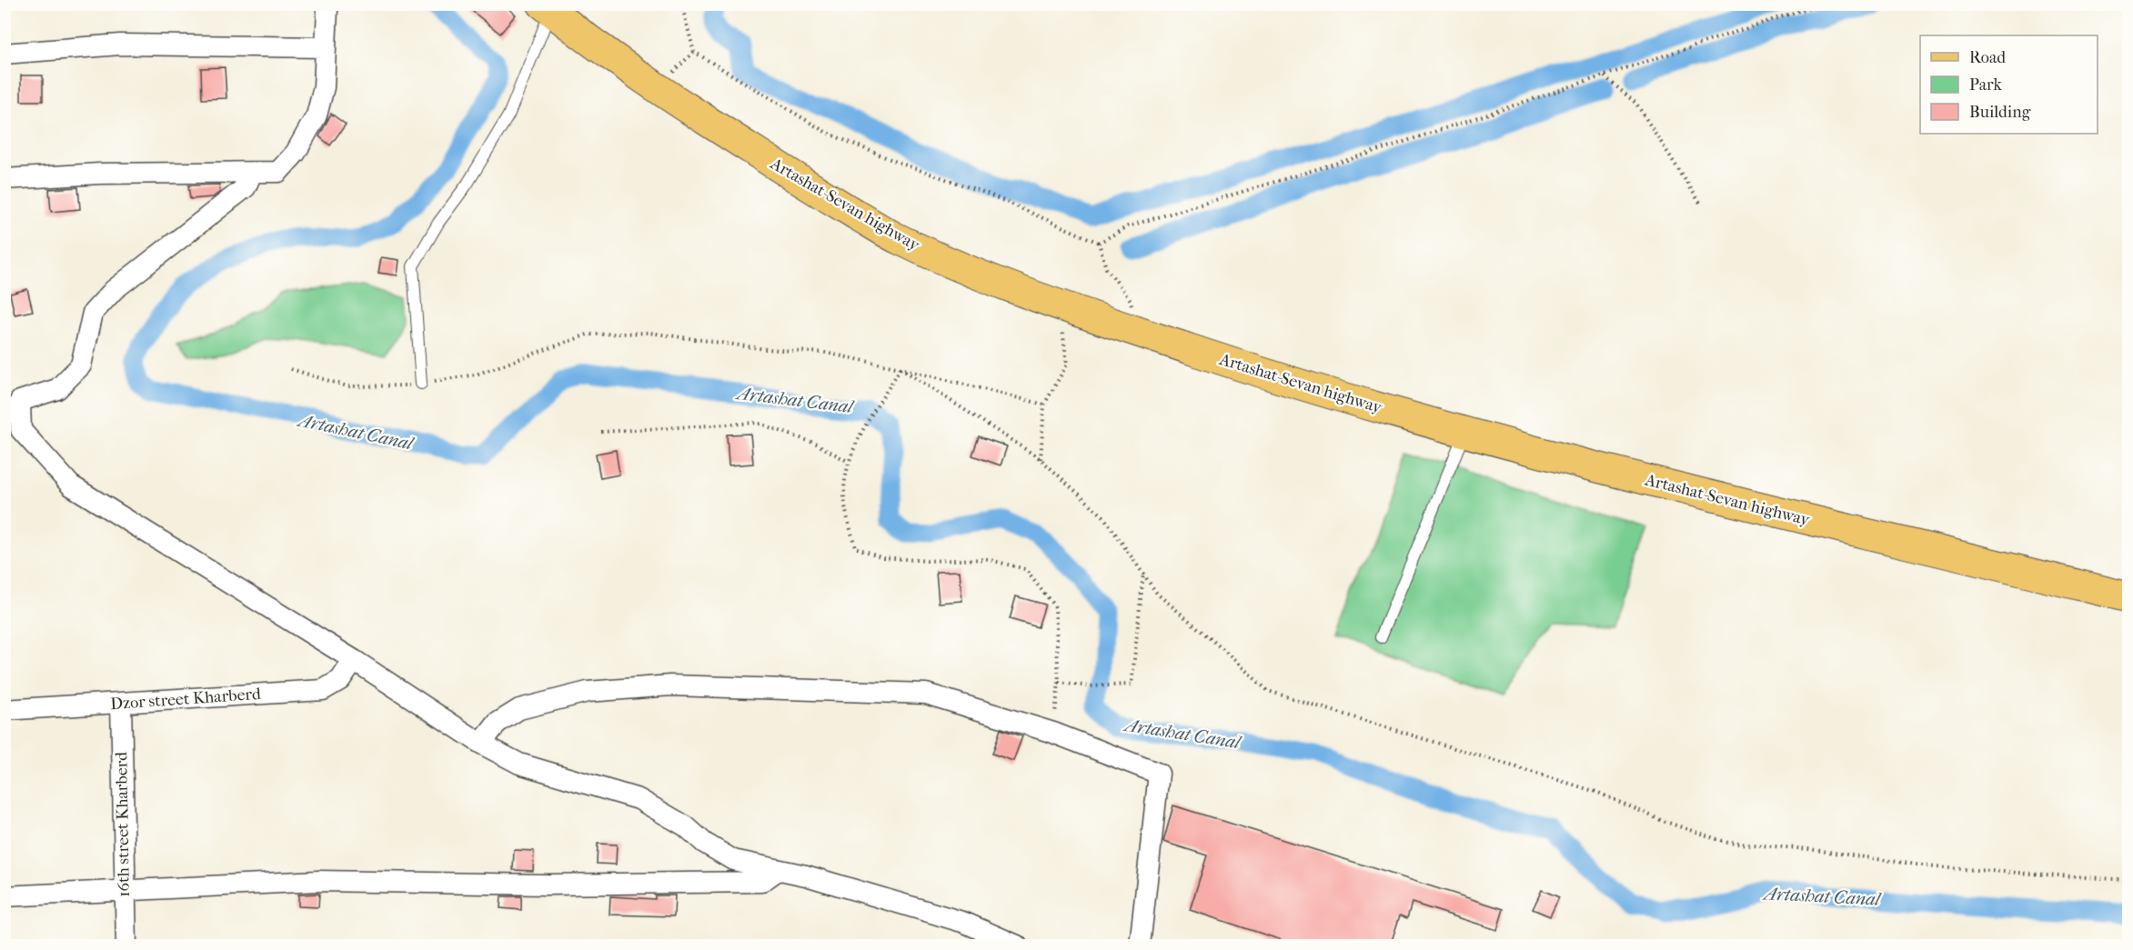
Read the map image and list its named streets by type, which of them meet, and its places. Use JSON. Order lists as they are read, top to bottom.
{
  "streets": {
    "main road": ["Artashat-Sevan highway"],
    "street": ["Dzor street Kharberd", "16th street Kharberd"]
  },
  "crossings": [
    ["Dzor street Kharberd", "16th street Kharberd"]
  ],
  "water": ["Artashat Canal"],
  "legend": ["Road", "Park", "Building"]
}
